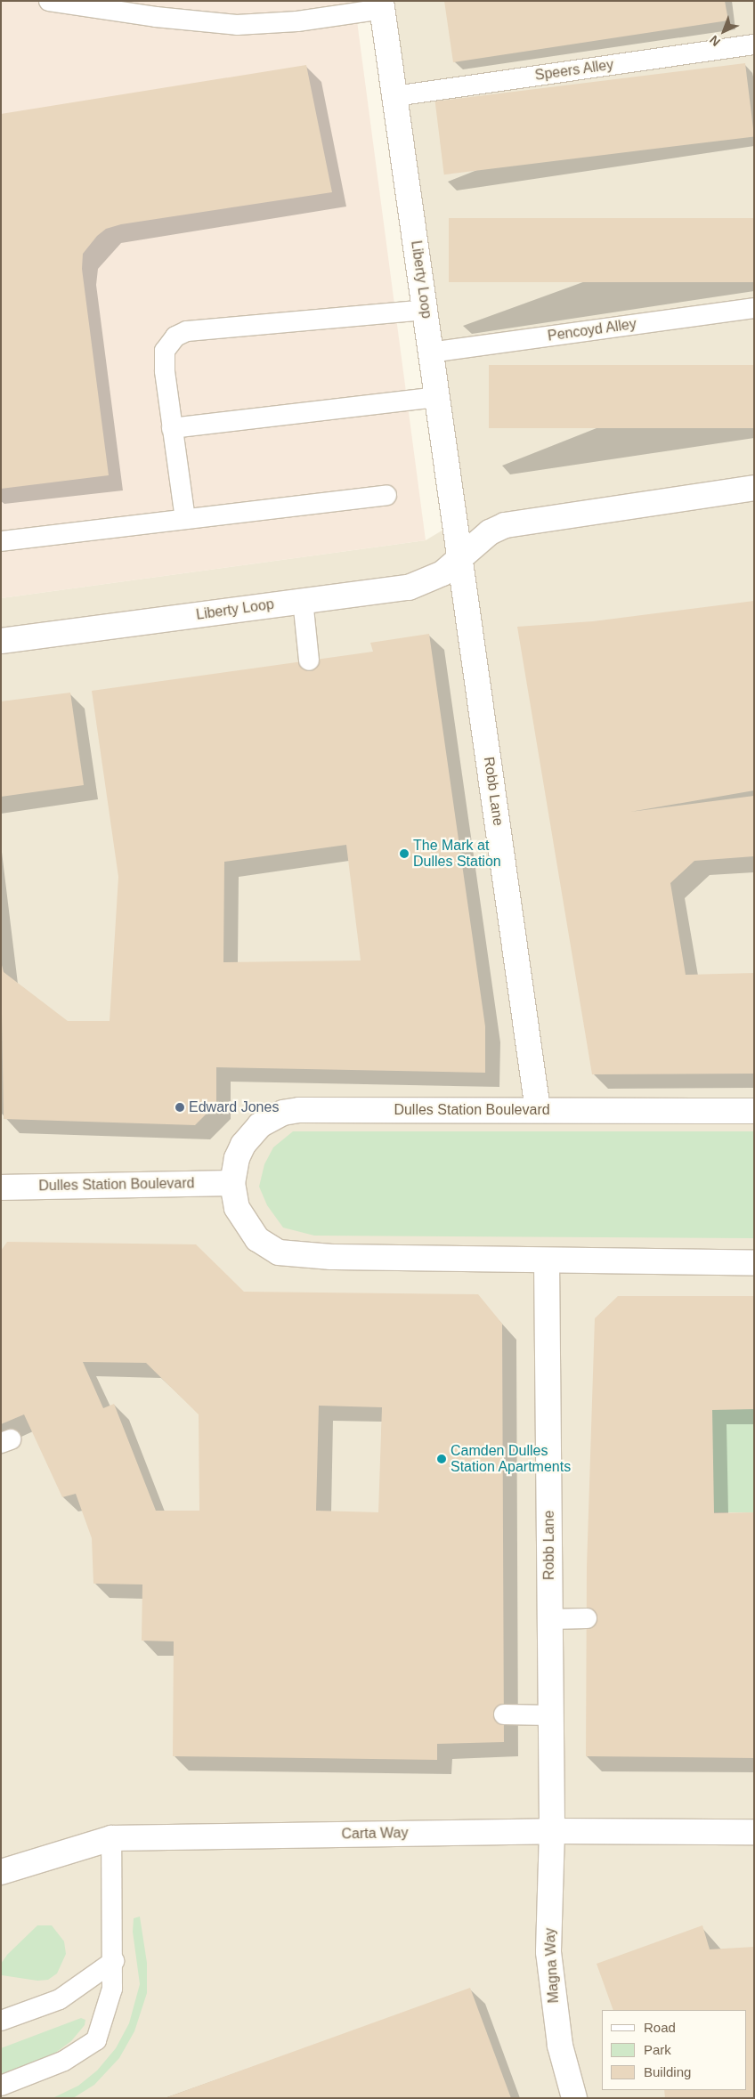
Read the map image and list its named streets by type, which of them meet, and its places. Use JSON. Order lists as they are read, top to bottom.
{
  "streets": {
    "street": [
      "Liberty Loop",
      "Robb Lane",
      "Dulles Station Boulevard",
      "Carta Way",
      "Magna Way"
    ],
    "lane": ["Speers Alley", "Pencoyd Alley"]
  },
  "crossings": [
    ["Speers Alley", "Liberty Loop"],
    ["Liberty Loop", "Pencoyd Alley"],
    ["Liberty Loop", "Robb Lane"],
    ["Robb Lane", "Dulles Station Boulevard"],
    ["Robb Lane", "Carta Way"],
    ["Robb Lane", "Magna Way"],
    ["Carta Way", "Magna Way"]
  ],
  "places": ["The Mark at Dulles Station", "Edward Jones", "Camden Dulles Station Apartments"],
  "legend": ["Road", "Park", "Building"],
  "north": "bottom left"
}
